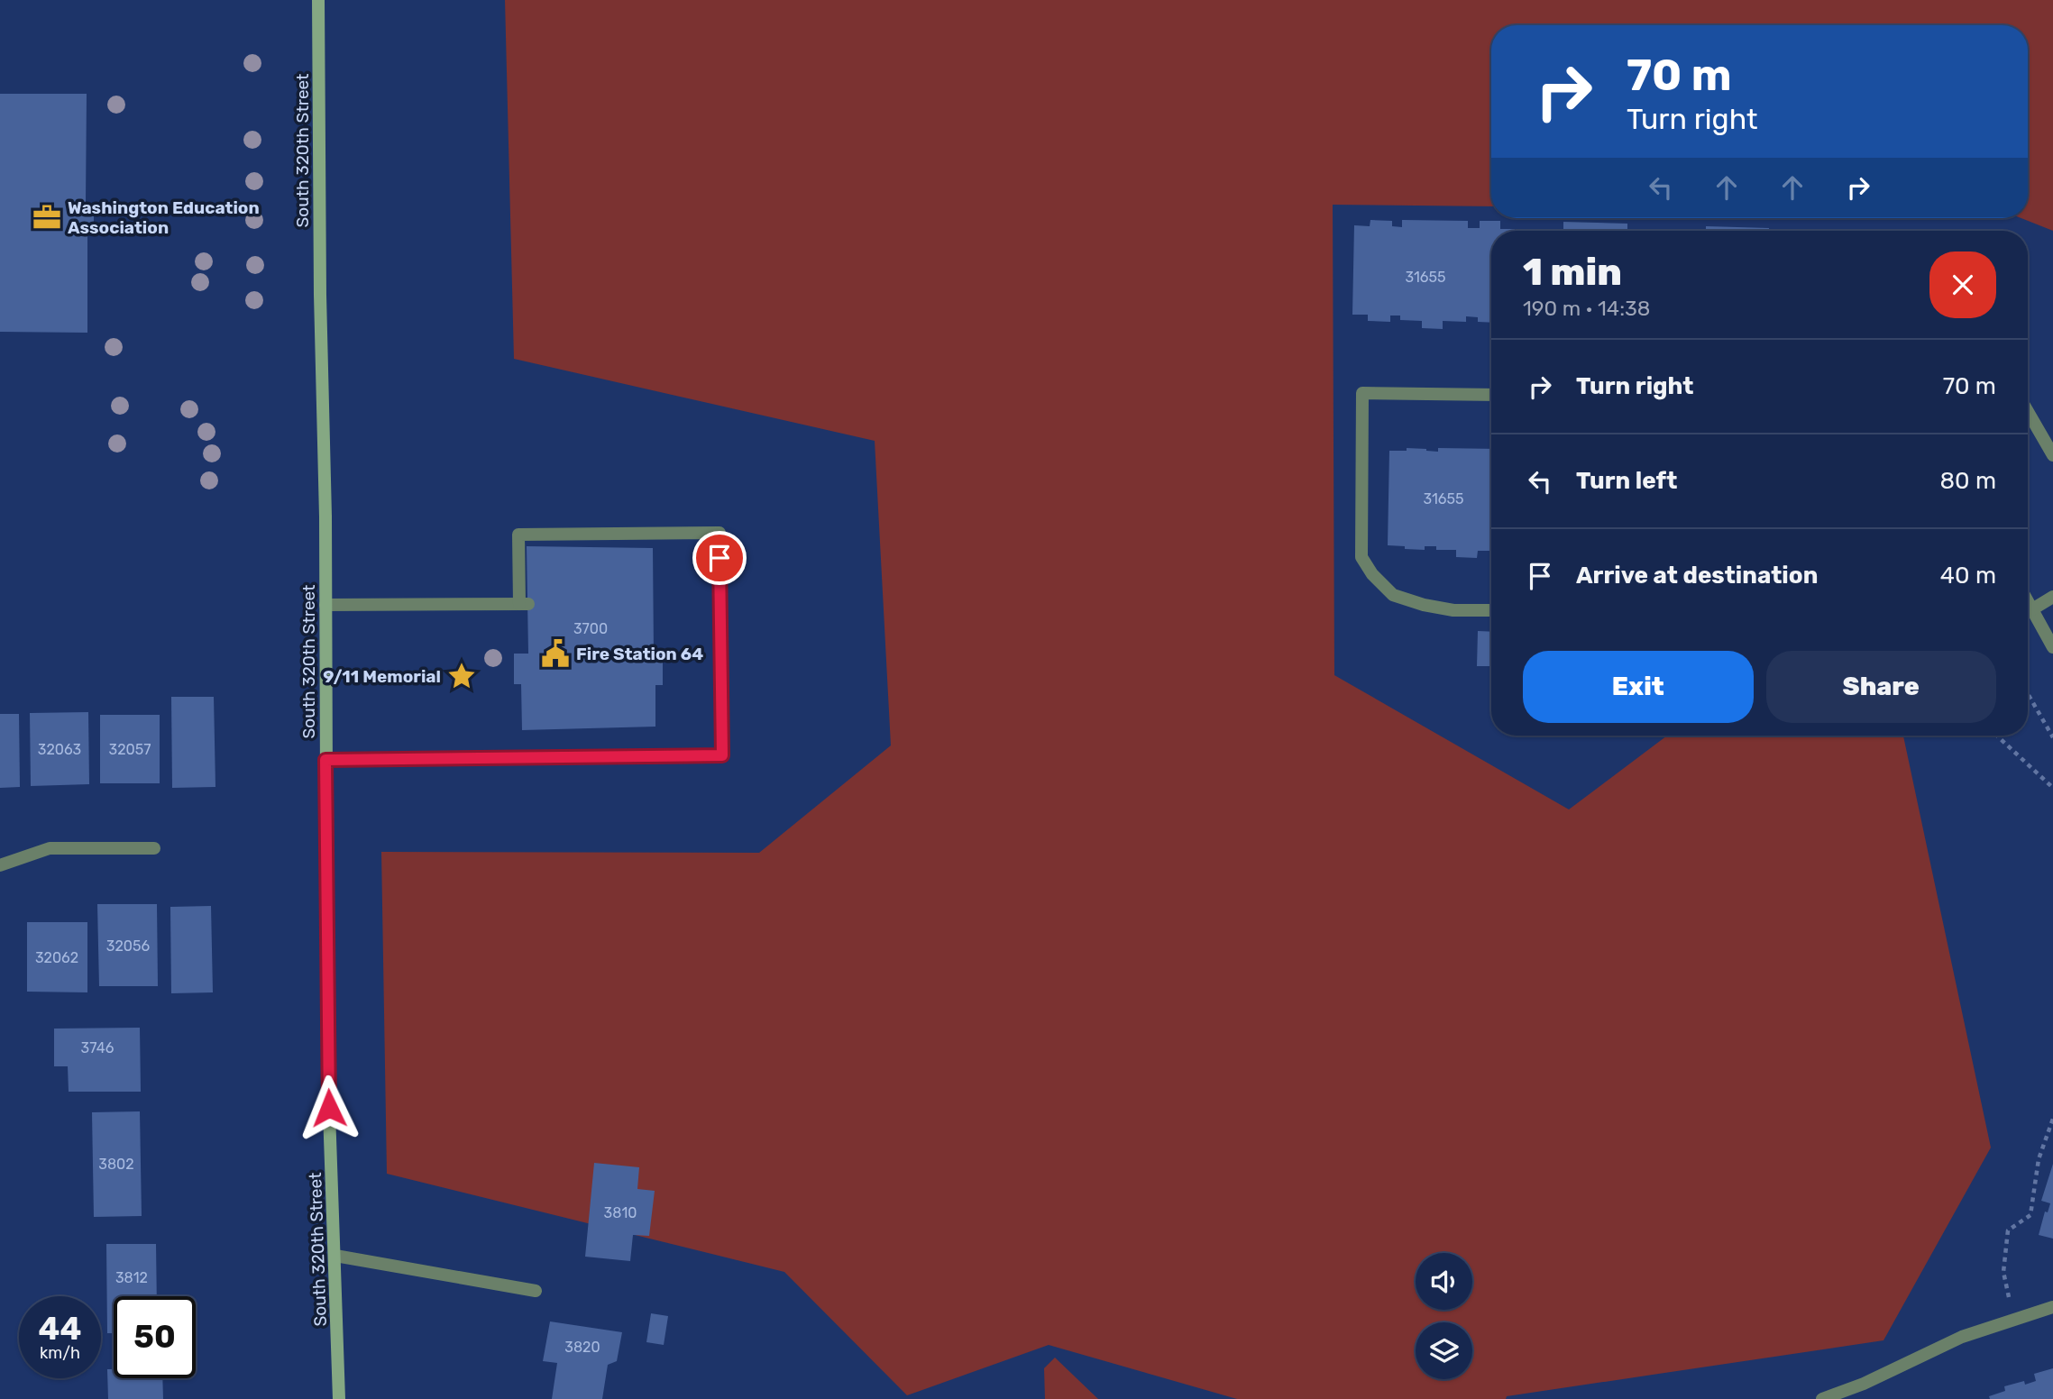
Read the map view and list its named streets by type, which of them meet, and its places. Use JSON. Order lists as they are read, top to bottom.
{
  "streets": {
    "main road": ["South 320th Street"]
  },
  "places": {
    "office": ["Washington Education Association"],
    "public building": ["Fire Station 64"],
    "place": ["9/11 Memorial"]
  },
  "house_numbers": [
    "31655",
    "31655",
    "3700",
    "32063",
    "32057",
    "32056",
    "32062",
    "3746",
    "3802",
    "3810",
    "3812",
    "3820"
  ],
  "page": {
    "turn": ["70 m", "Turn right"],
    "heading": ["1 min", "190 m · 14:38"],
    "list": [
      {
        "name": "Turn right",
        "value": "70 m"
      },
      {
        "name": "Turn left",
        "value": "80 m"
      },
      {
        "name": "Arrive at destination",
        "value": "40 m"
      }
    ],
    "buttons": ["Exit", "Share"],
    "speed": "44 km/h",
    "limit": "50"
  }
}
